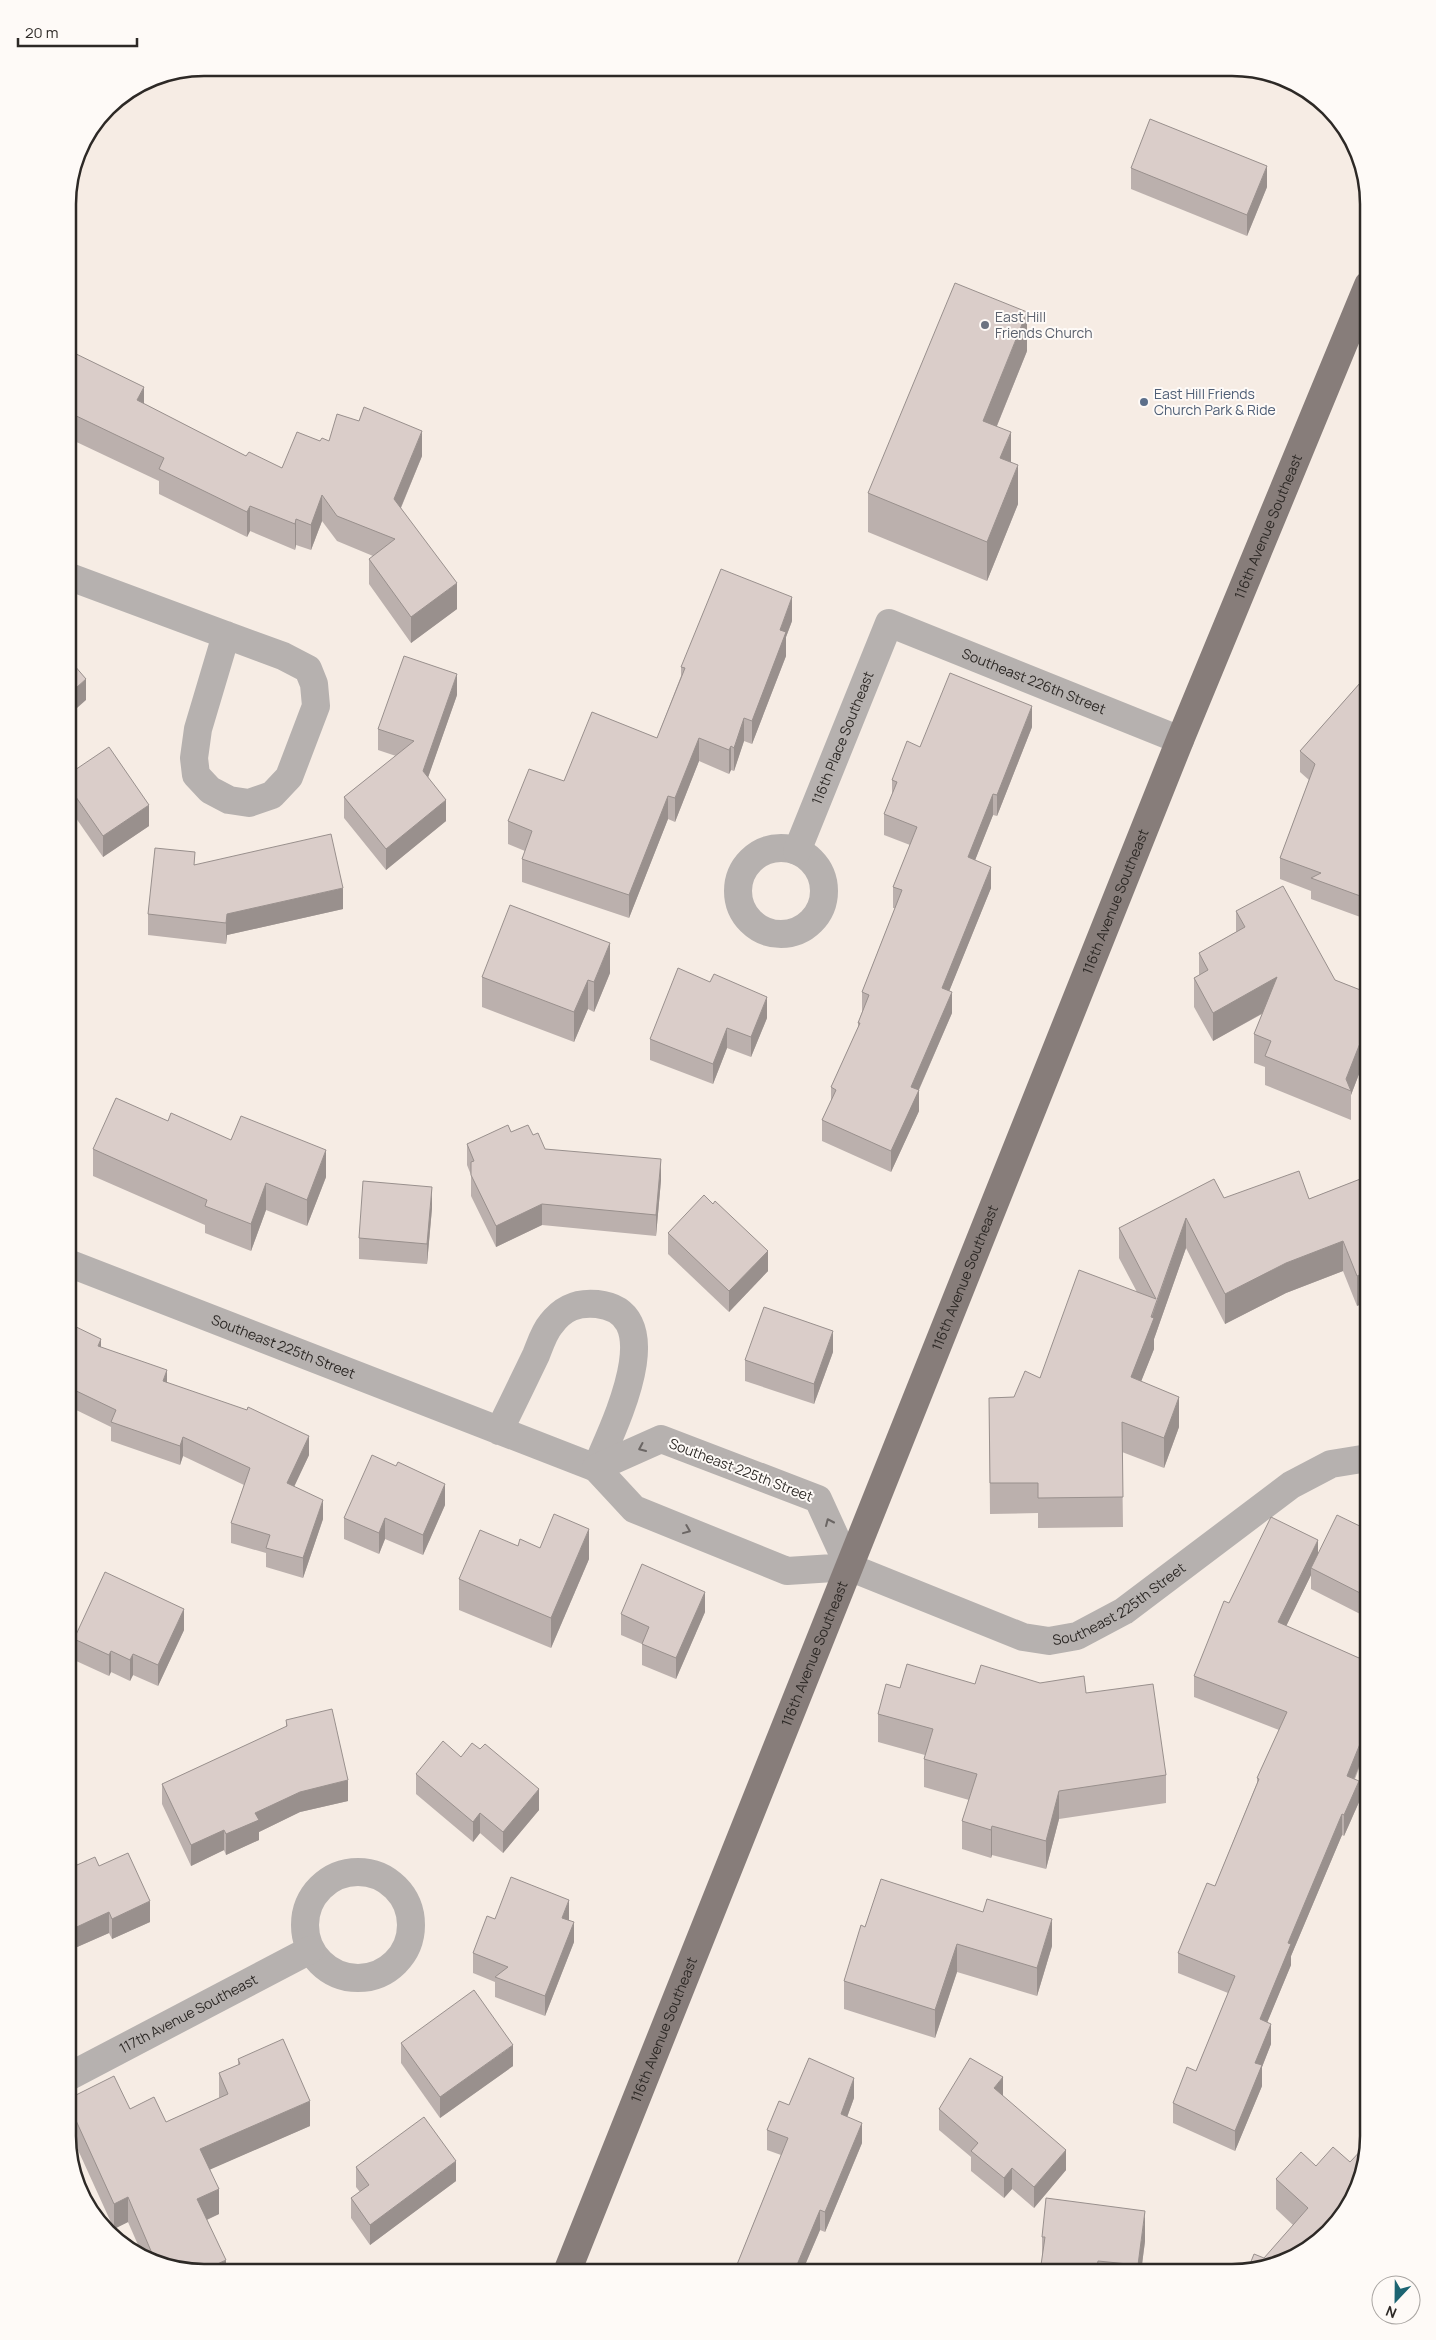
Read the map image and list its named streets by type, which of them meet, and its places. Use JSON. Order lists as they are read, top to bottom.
{
  "streets": {
    "main road": ["116th Avenue Southeast"],
    "street": [
      "Southeast 226th Street",
      "116th Place Southeast",
      "Southeast 225th Street",
      "117th Avenue Southeast"
    ]
  },
  "crossings": [
    ["116th Avenue Southeast", "Southeast 226th Street"],
    ["116th Avenue Southeast", "Southeast 225th Street"],
    ["Southeast 226th Street", "116th Place Southeast"]
  ],
  "places": ["East Hill Friends Church", "East Hill Friends Church Park & Ride"],
  "scale_bar": "20 m",
  "north": "bottom"
}
